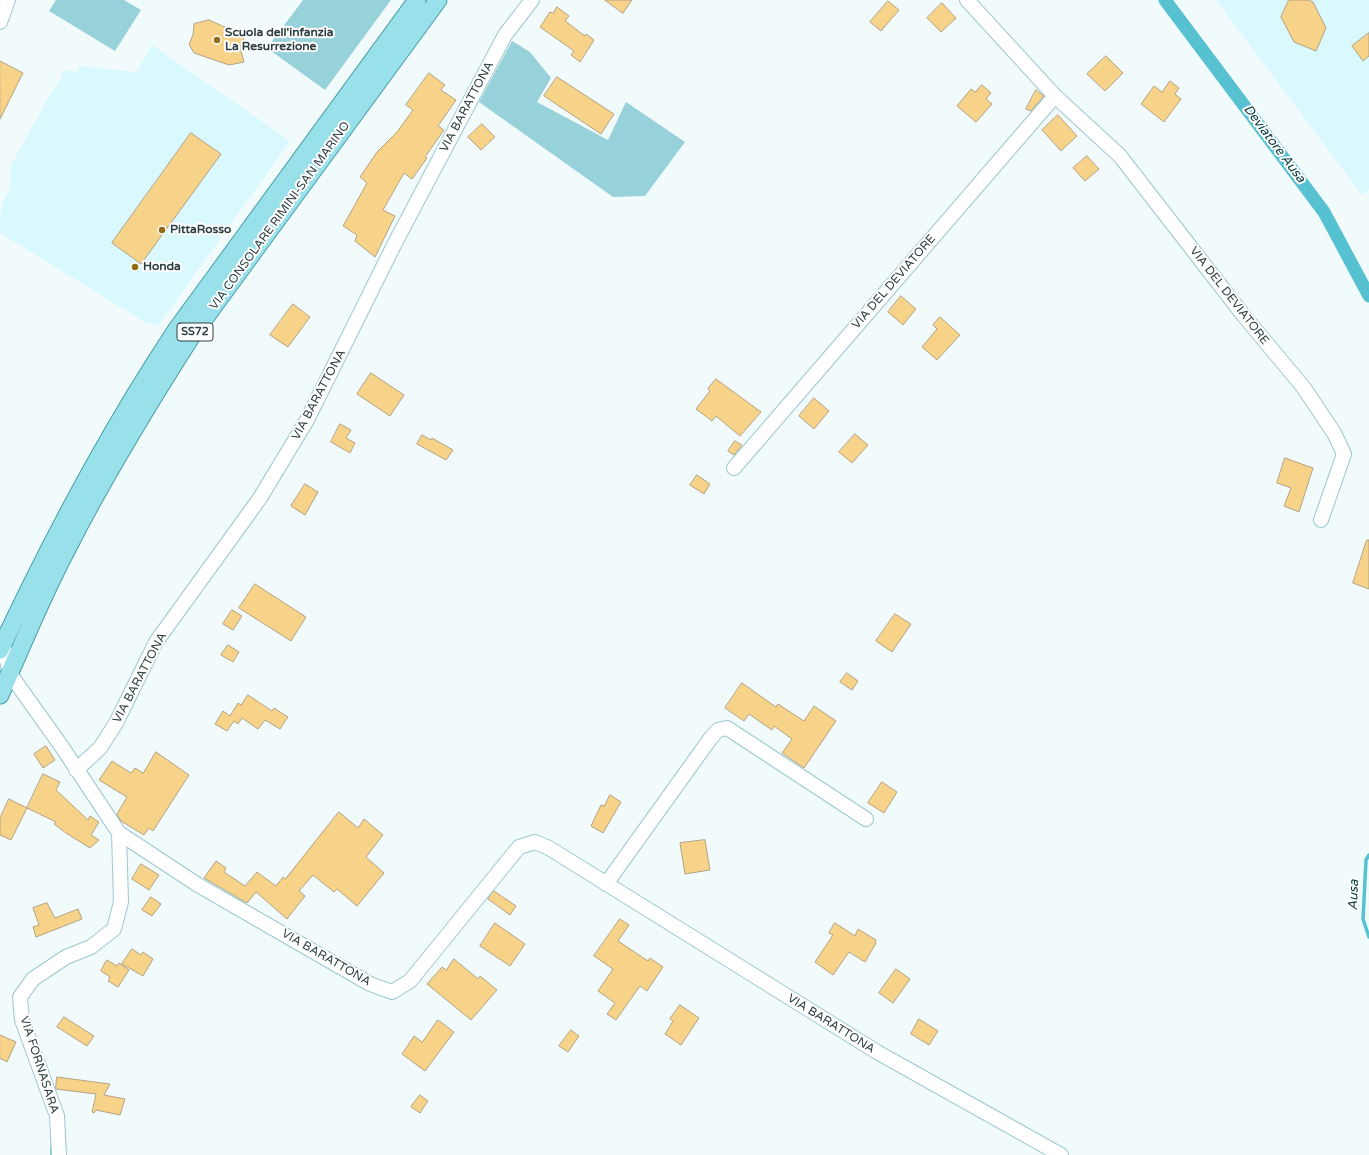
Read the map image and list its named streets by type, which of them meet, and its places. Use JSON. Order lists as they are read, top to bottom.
{
  "streets": {
    "main road": ["VIA CONSOLARE RIMINI-SAN MARINO", "SS72"],
    "street": ["VIA BARATTONA", "VIA DEL DEVIATORE", "VIA FORNASARA"]
  },
  "crossings": [
    ["VIA BARATTONA", "VIA CONSOLARE RIMINI-SAN MARINO"],
    ["VIA BARATTONA", "VIA FORNASARA"]
  ],
  "water": ["Deviatore Ausa", "Ausa"],
  "places": ["Scuola dell'infanzia La Resurrezione", "PittaRosso", "Honda"]
}
